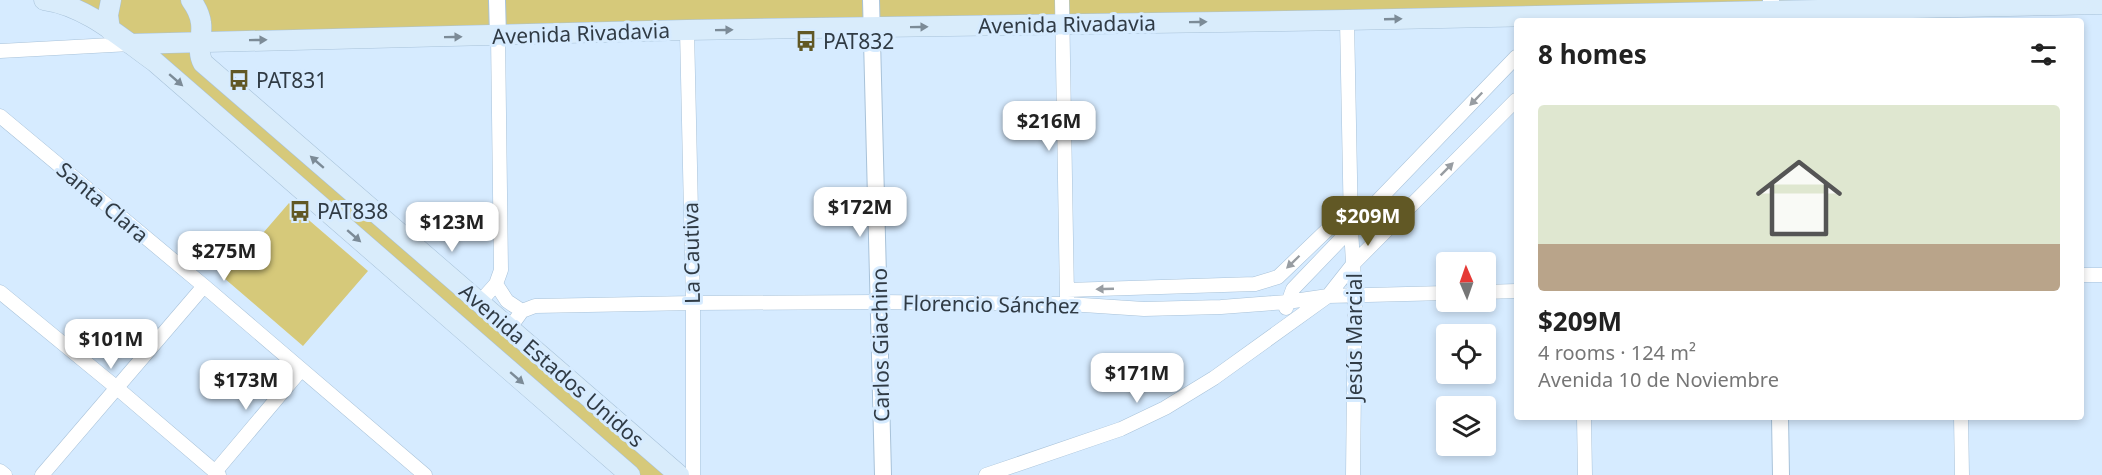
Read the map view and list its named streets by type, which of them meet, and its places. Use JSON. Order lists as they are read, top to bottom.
{
  "streets": {
    "main road": ["Avenida Rivadavia", "Avenida Estados Unidos"],
    "street": [
      "Santa Clara",
      "La Cautiva",
      "Florencio Sánchez",
      "Jesús Marcial",
      "Carlos Giachino"
    ]
  },
  "crossings": [
    ["Avenida Rivadavia", "La Cautiva"],
    ["Avenida Rivadavia", "Jesús Marcial"],
    ["Avenida Rivadavia", "Carlos Giachino"],
    ["Avenida Rivadavia", "Avenida Estados Unidos"],
    ["La Cautiva", "Florencio Sánchez"],
    ["Florencio Sánchez", "Jesús Marcial"],
    ["Florencio Sánchez", "Carlos Giachino"]
  ],
  "one_way": ["Avenida Rivadavia"],
  "places": {
    "bus stop": ["PAT832", "PAT831", "PAT838"]
  },
  "north": "top",
  "page": {
    "heading": "8 homes",
    "list": [
      {
        "name": "$209M",
        "note": "4 rooms · 124 m² · Avenida 10 de Noviembre"
      }
    ],
    "price": [
      "$216M",
      "$172M",
      "$209M",
      "$123M",
      "$275M",
      "$101M",
      "$171M",
      "$173M"
    ]
  }
}
